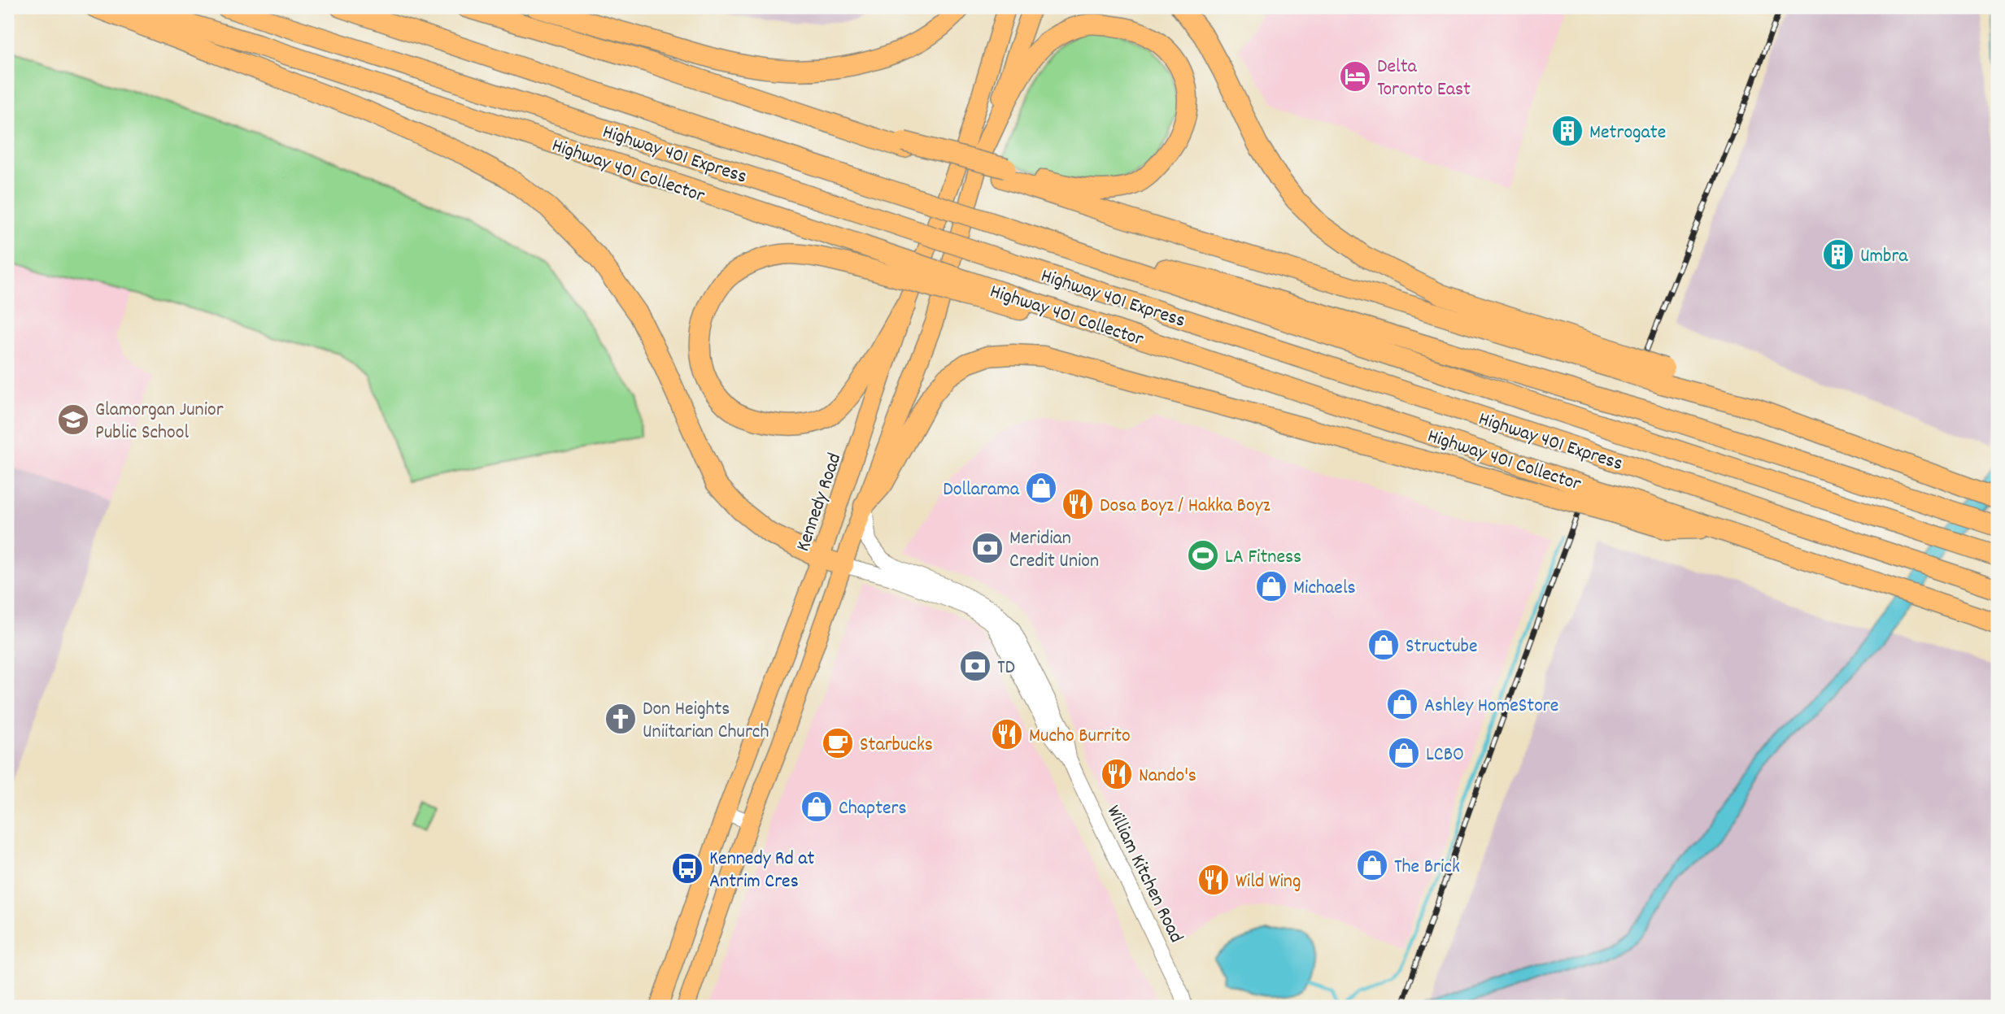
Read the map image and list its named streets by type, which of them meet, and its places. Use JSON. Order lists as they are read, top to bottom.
{
  "streets": {
    "highway": ["Highway 401 Express", "Highway 401 Collector"],
    "main road": ["Kennedy Road"],
    "street": ["William Kitchen Road"]
  },
  "places": {
    "hotel": ["Delta Toronto East"],
    "building": ["Metrogate", "Umbra"],
    "school or university": ["Glamorgan Junior Public School"],
    "shop": [
      "Dollarama",
      "Michaels",
      "Structube",
      "Ashley HomeStore",
      "LCBO",
      "Chapters",
      "The Brick"
    ],
    "restaurant": [
      "Dosa Boyz / Hakka Boyz",
      "Mucho Burrito",
      "Nando's",
      "Wild Wing"
    ],
    "bank": ["Meridian Credit Union", "TD"],
    "sports": ["LA Fitness"],
    "church": ["Don Heights Uniitarian Church"],
    "cafe": ["Starbucks"],
    "bus stop": ["Kennedy Rd at Antrim Cres"]
  }
}
